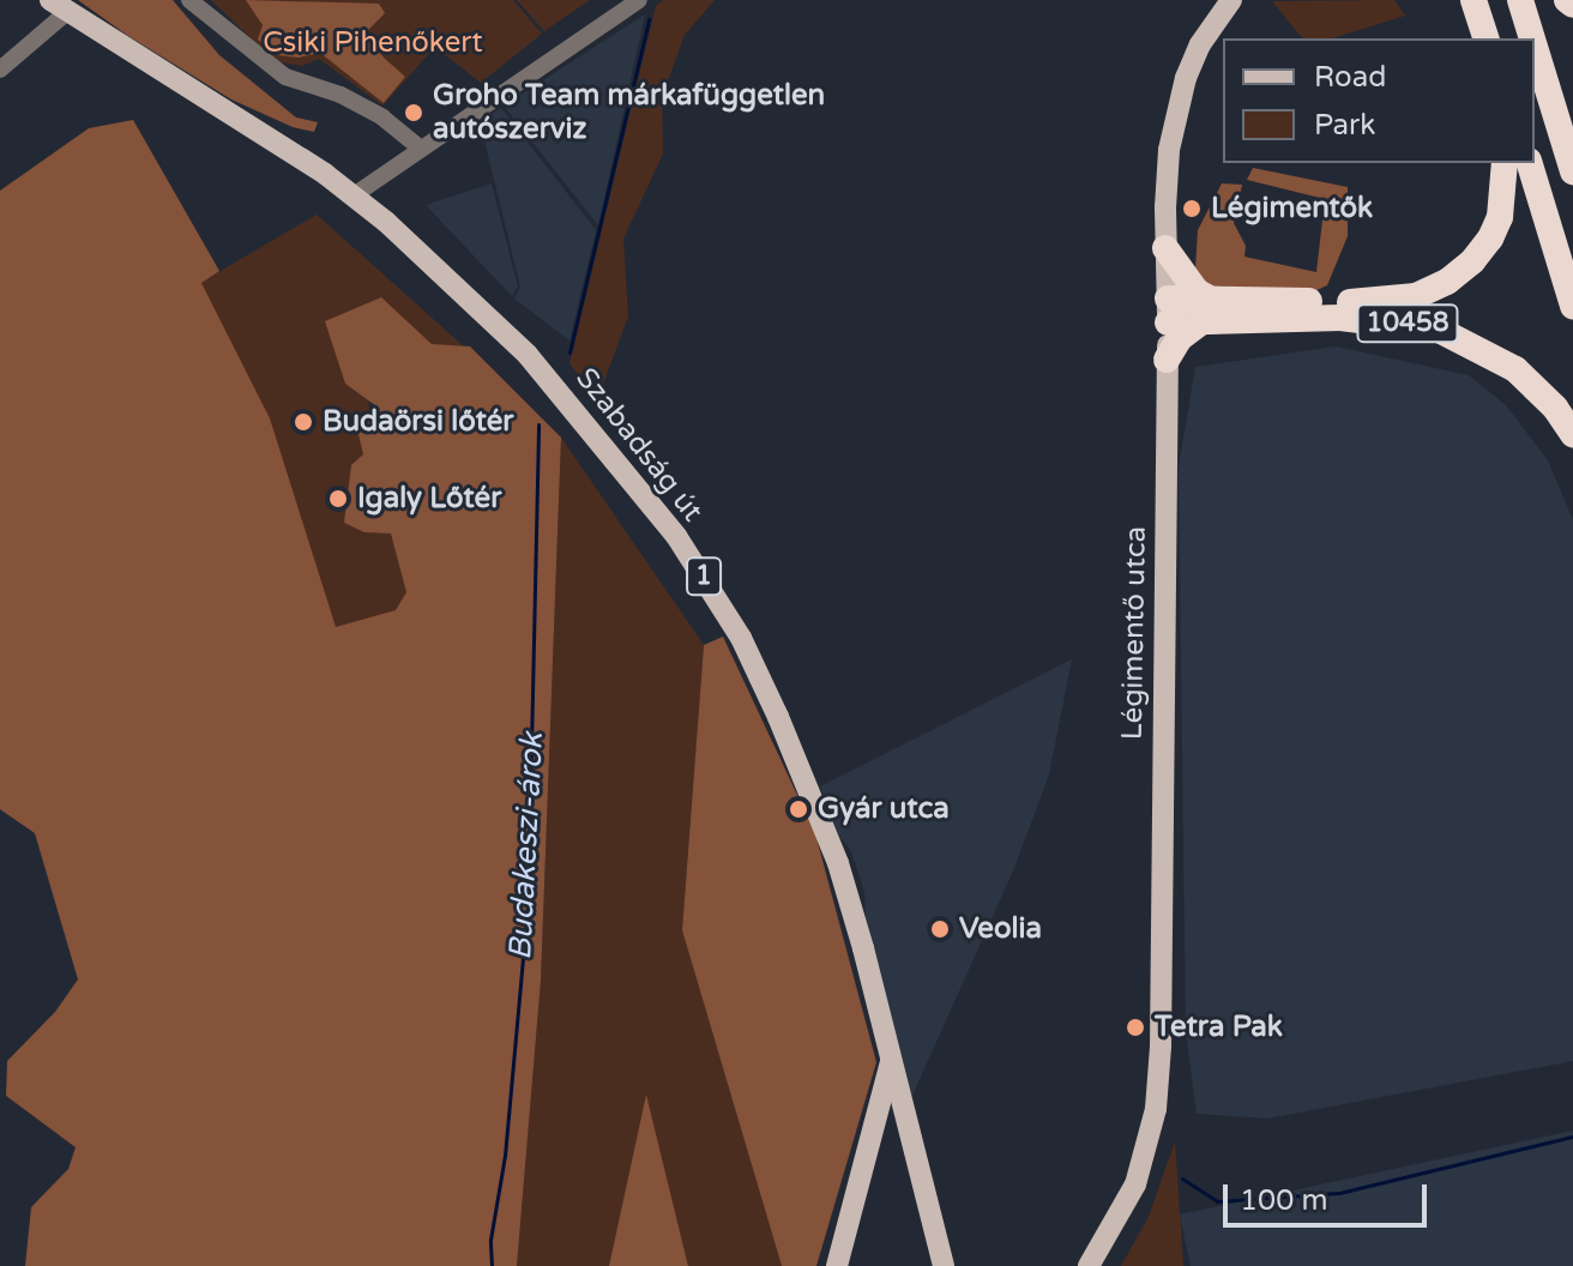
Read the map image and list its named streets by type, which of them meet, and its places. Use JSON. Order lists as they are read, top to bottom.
{
  "streets": {
    "highway": ["10458"],
    "main road": ["Szabadság út", "1", "Légimentő utca"]
  },
  "crossings": [
    ["Szabadság út", "1"]
  ],
  "water": ["Budakeszi-árok"],
  "parks": ["Csiki Pihenőkert"],
  "places": [
    "Groho Team márkafüggetlen autószerviz",
    "Légimentők",
    "Budaörsi lőtér",
    "Igaly Lőtér",
    "Gyár utca",
    "Veolia",
    "Tetra Pak"
  ],
  "legend": ["Road", "Park"],
  "scale_bar": "100 m"
}
